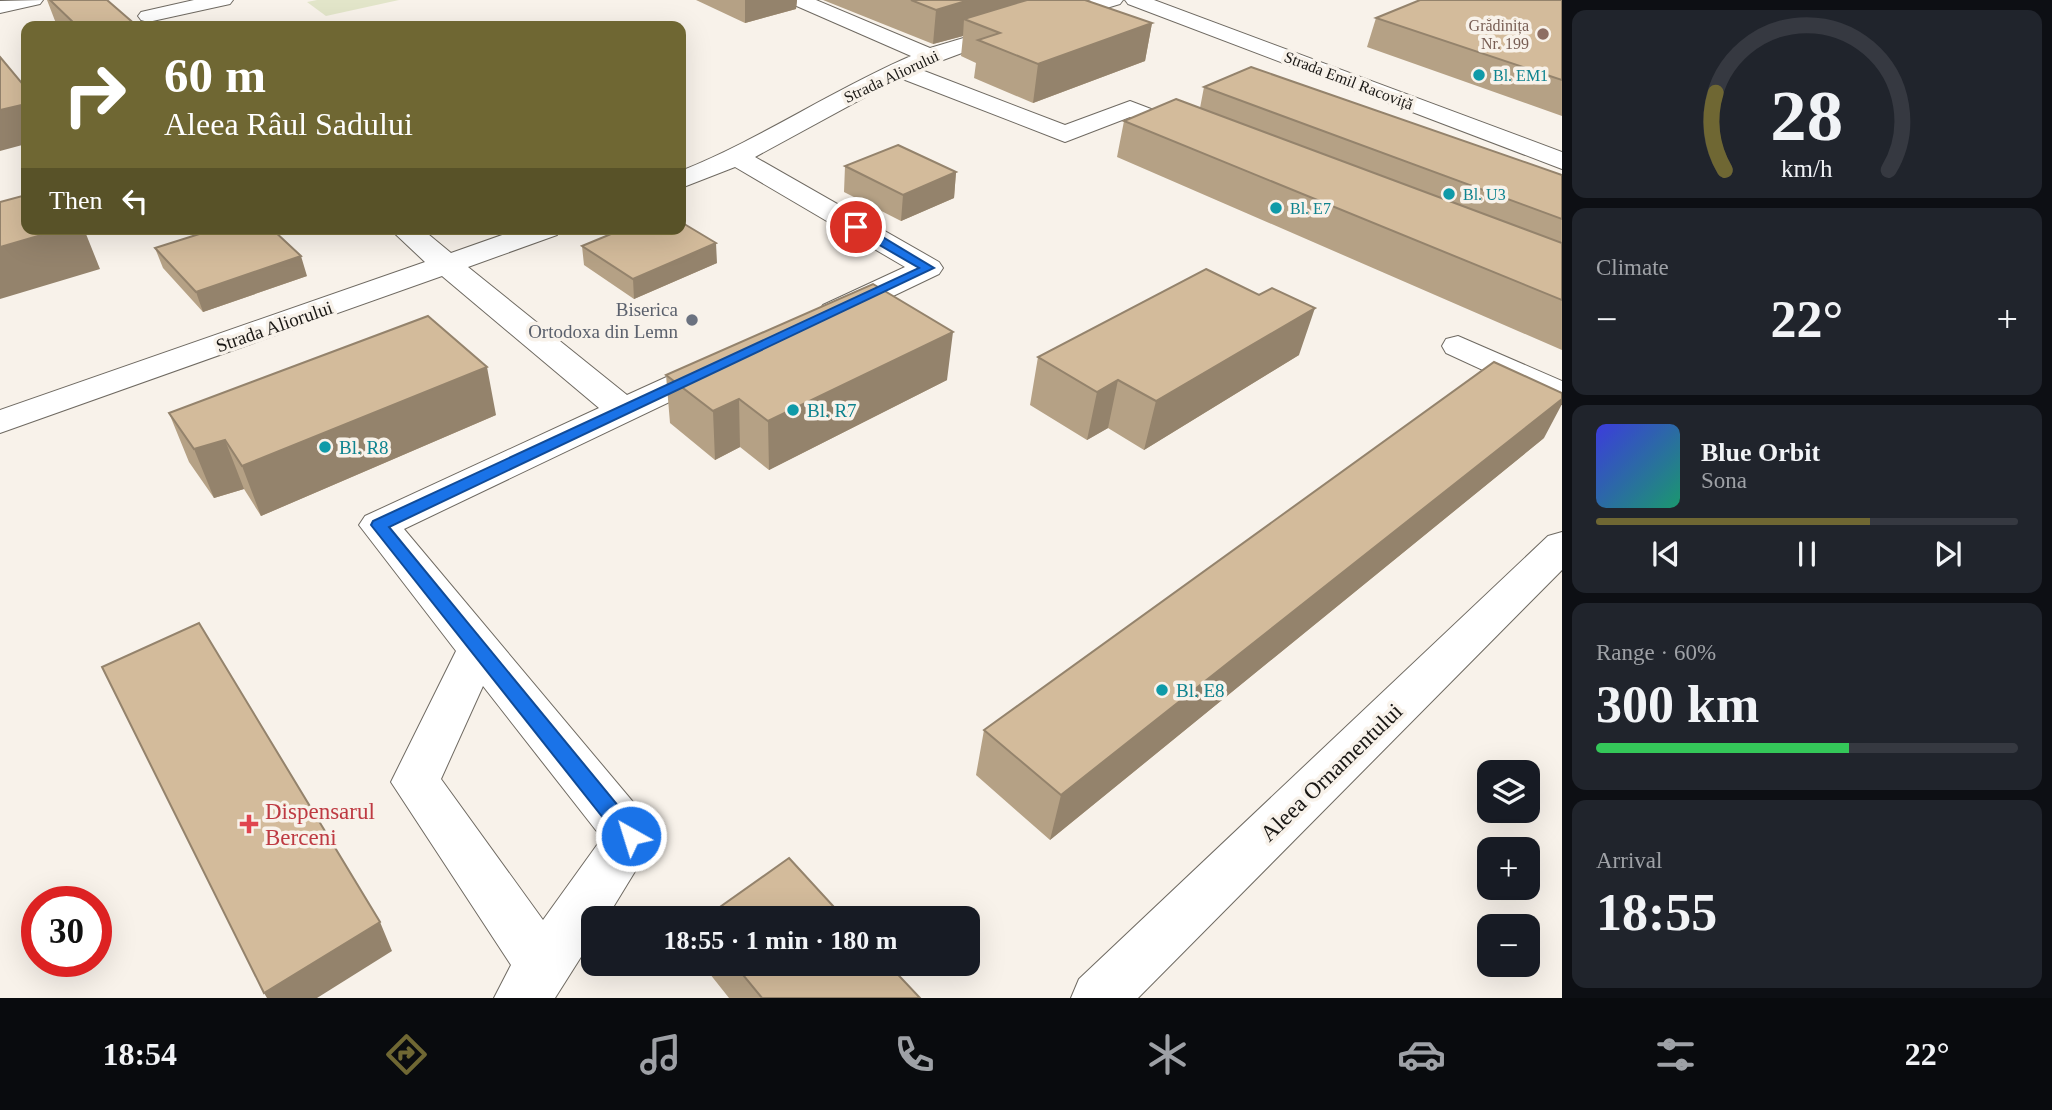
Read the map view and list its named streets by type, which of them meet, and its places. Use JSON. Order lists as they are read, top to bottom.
{
  "streets": {
    "street": ["Strada Aliorului", "Strada Emil Racoviță", "Aleea Ornamentului"]
  },
  "places": {
    "other": [
      "Grădinița Nr. 199",
      "Bl. EM1",
      "Bl. U3",
      "Bl. E7",
      "Biserica Ortodoxa din Lemn",
      "Bl. R7",
      "Bl. R8",
      "Bl. E8"
    ],
    "health": ["Dispensarul Berceni"]
  },
  "page": {
    "turn": ["60 m", "Aleea Râul Sadului"],
    "then": "Then",
    "tile": [
      "Climate",
      ["Range · 60%", "300 km"],
      ["Arrival", "18:55"]
    ],
    "heat": ["−", "22°", "+"],
    "song": ["Blue Orbit", "Sona"],
    "map_buttons": ["+", "−"],
    "limit": "30",
    "trip": "18:55 · 1 min · 180 m",
    "tabs": ["18:54", "22°"],
    "gauge": ["28", "km/h"]
  }
}
